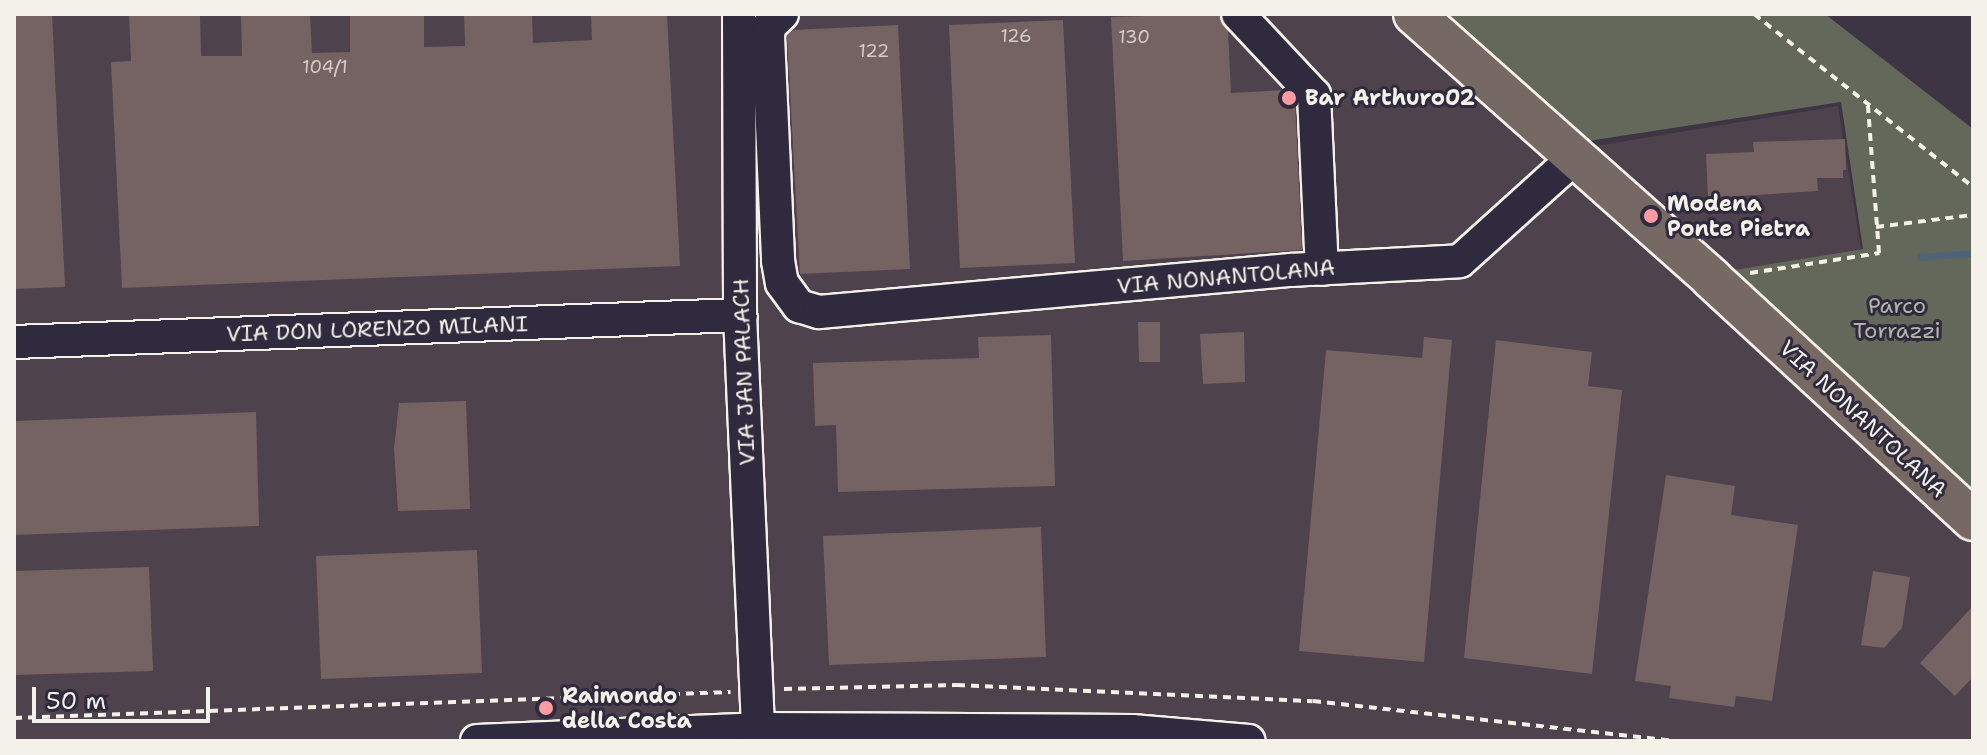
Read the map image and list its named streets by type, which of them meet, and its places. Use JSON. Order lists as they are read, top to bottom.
{
  "streets": {
    "main road": ["VIA NONANTOLANA"],
    "street": ["VIA DON LORENZO MILANI", "VIA JAN PALACH"]
  },
  "crossings": [
    ["VIA DON LORENZO MILANI", "VIA JAN PALACH"]
  ],
  "parks": ["Parco Torrazzi"],
  "places": ["Bar Arthuro02", "Modena Ponte Pietra", "Raimondo della Costa"],
  "house_numbers": [
    "126",
    "130",
    "122",
    "104/1"
  ],
  "scale_bar": "50 m"
}
